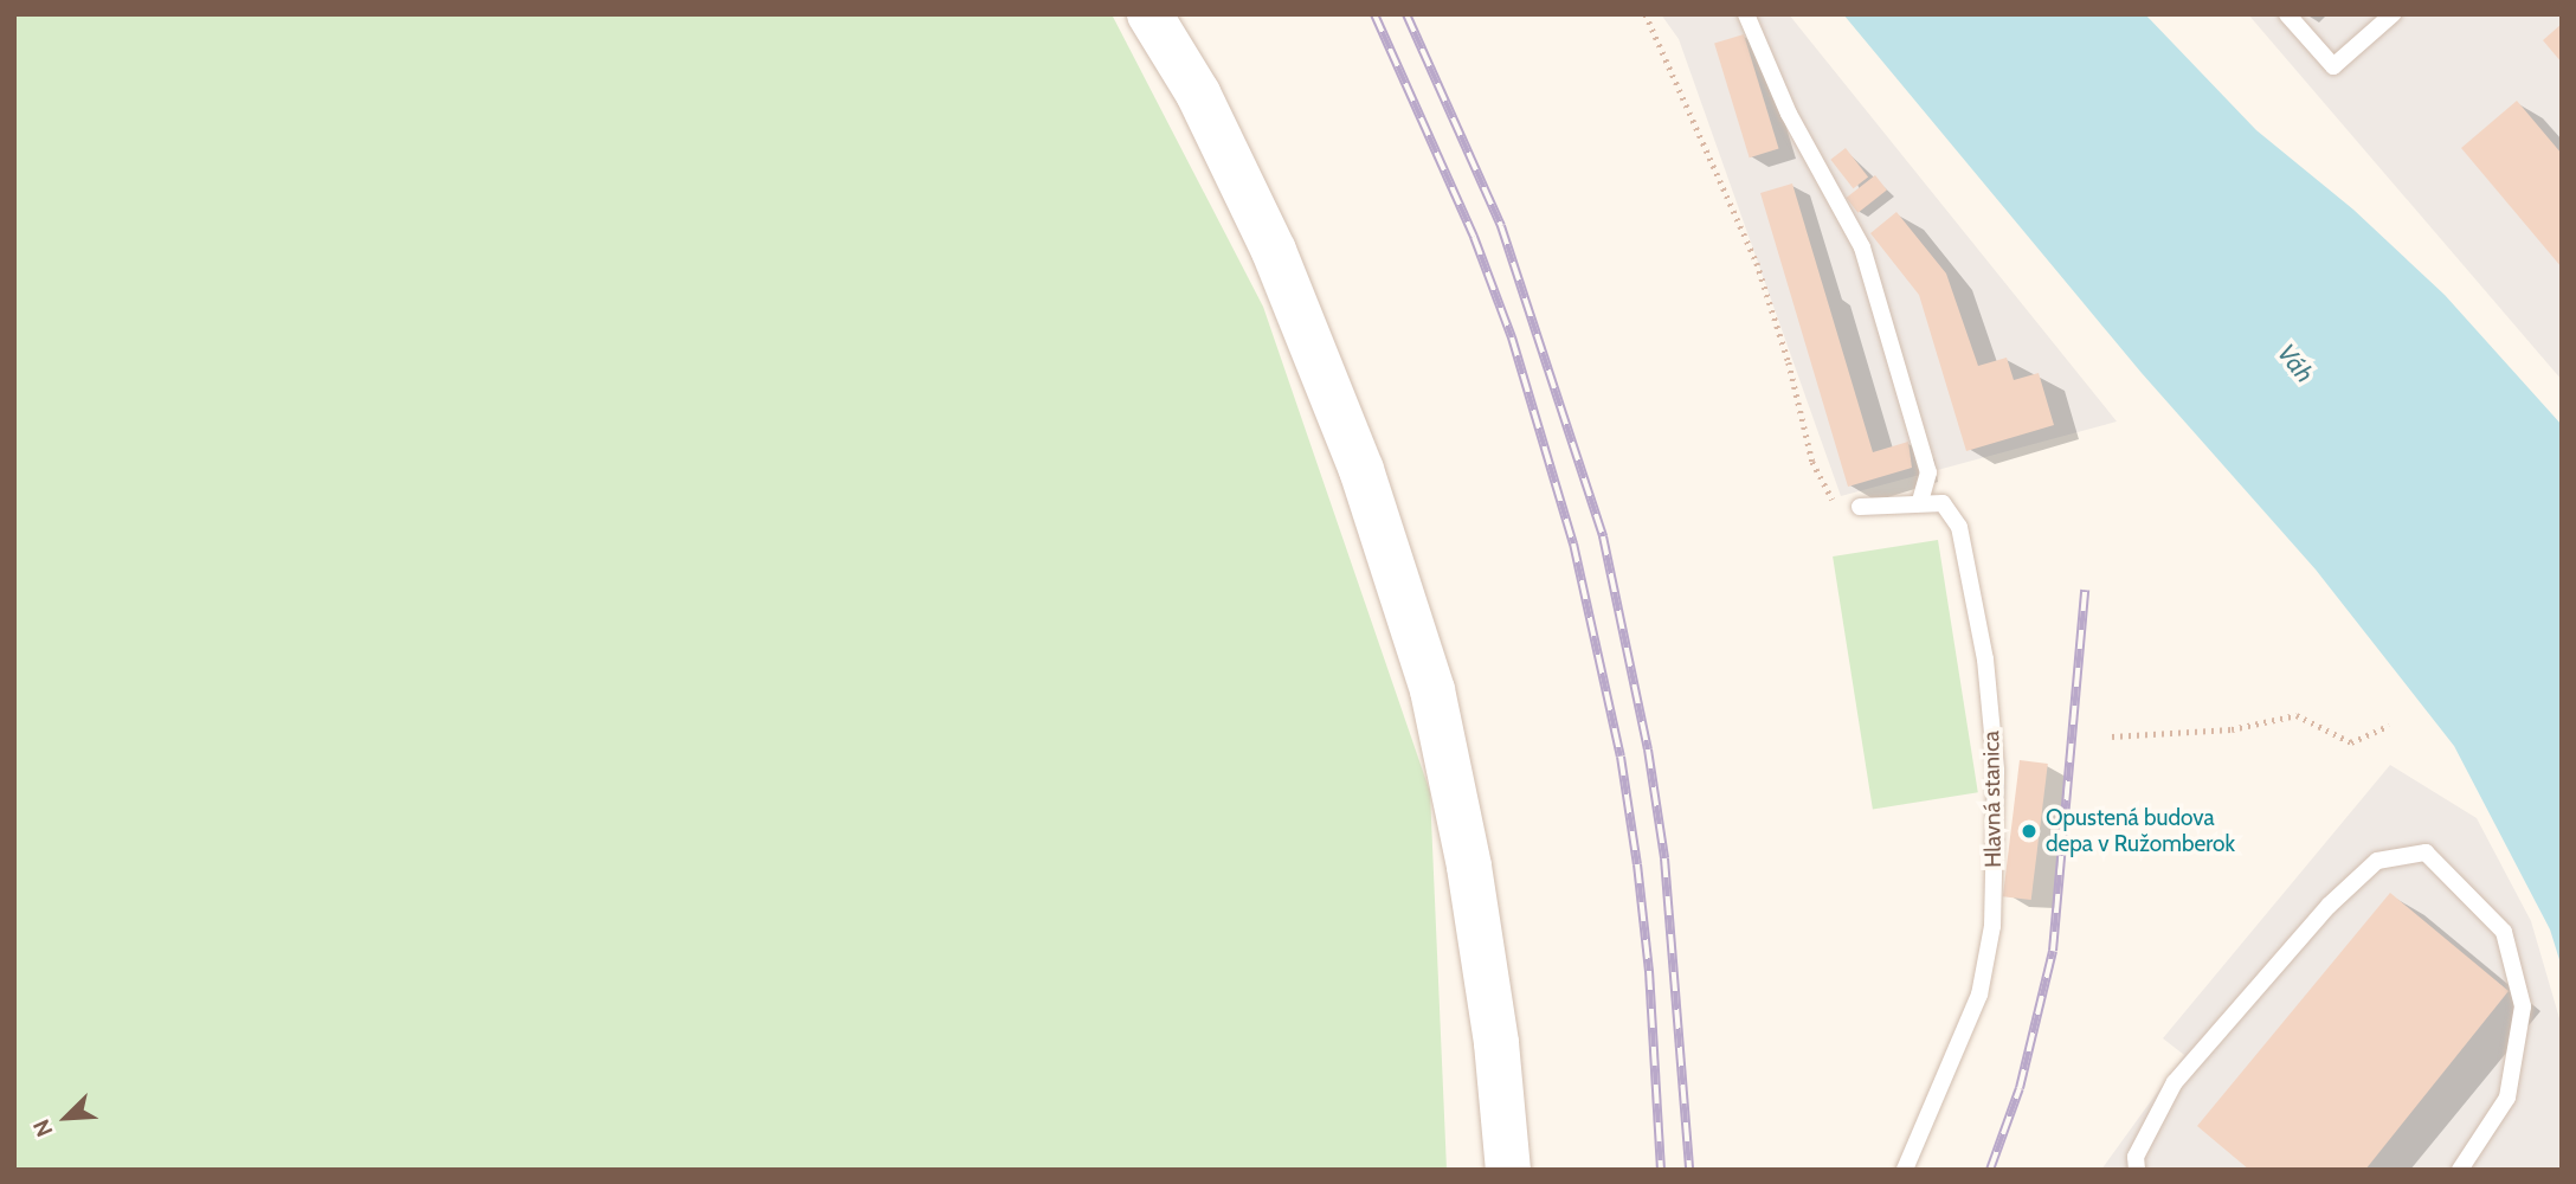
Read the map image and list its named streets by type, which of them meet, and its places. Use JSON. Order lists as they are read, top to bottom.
{
  "streets": {
    "lane": ["Hlavná stanica"]
  },
  "water": ["Váh"],
  "places": ["Opustená budova depa v Ružomberok"],
  "north": "bottom left"
}
